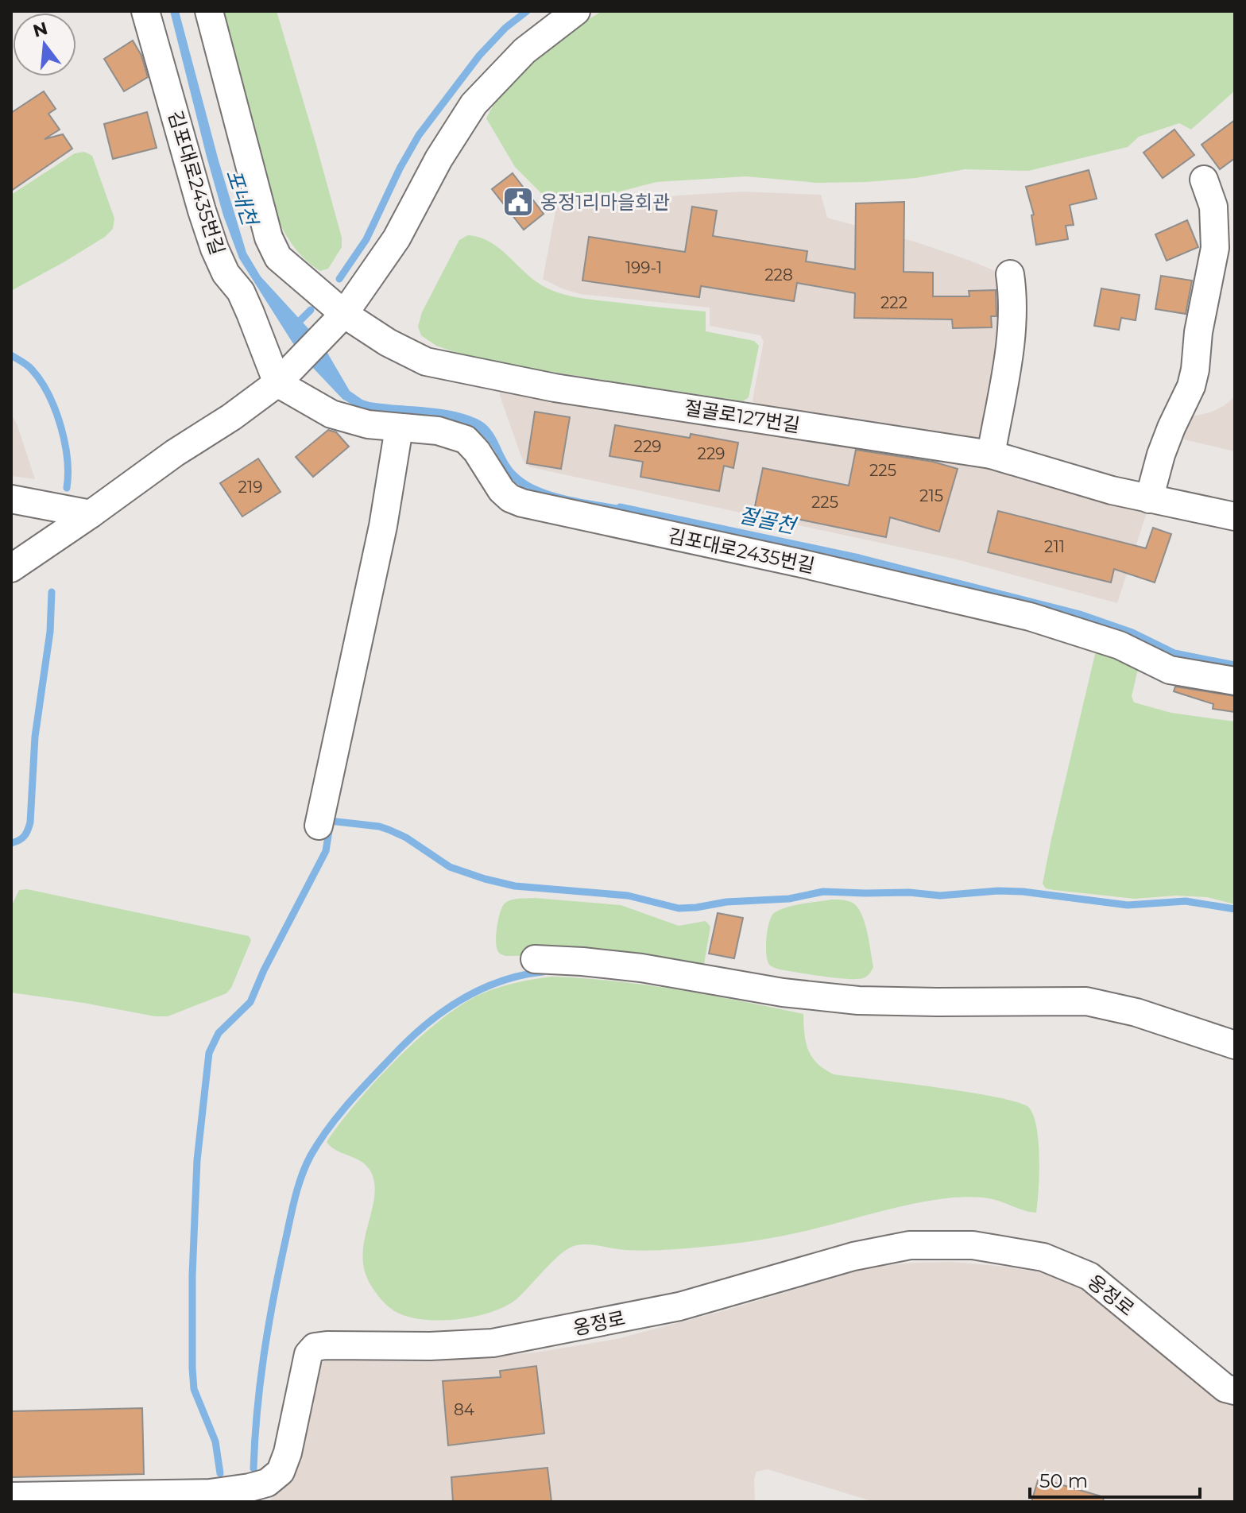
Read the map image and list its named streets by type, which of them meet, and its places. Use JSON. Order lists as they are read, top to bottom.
{
  "streets": {
    "street": ["김포대로2435번길", "절골로127번길", "옹정로"]
  },
  "water": ["포내천", "절골천"],
  "places": {
    "public building": ["옹정1리마을회관"]
  },
  "house_numbers": [
    "199-1",
    "228",
    "222",
    "229",
    "229",
    "225",
    "219",
    "215",
    "225",
    "211",
    "84"
  ],
  "scale_bar": "50 m",
  "north": "top"
}
